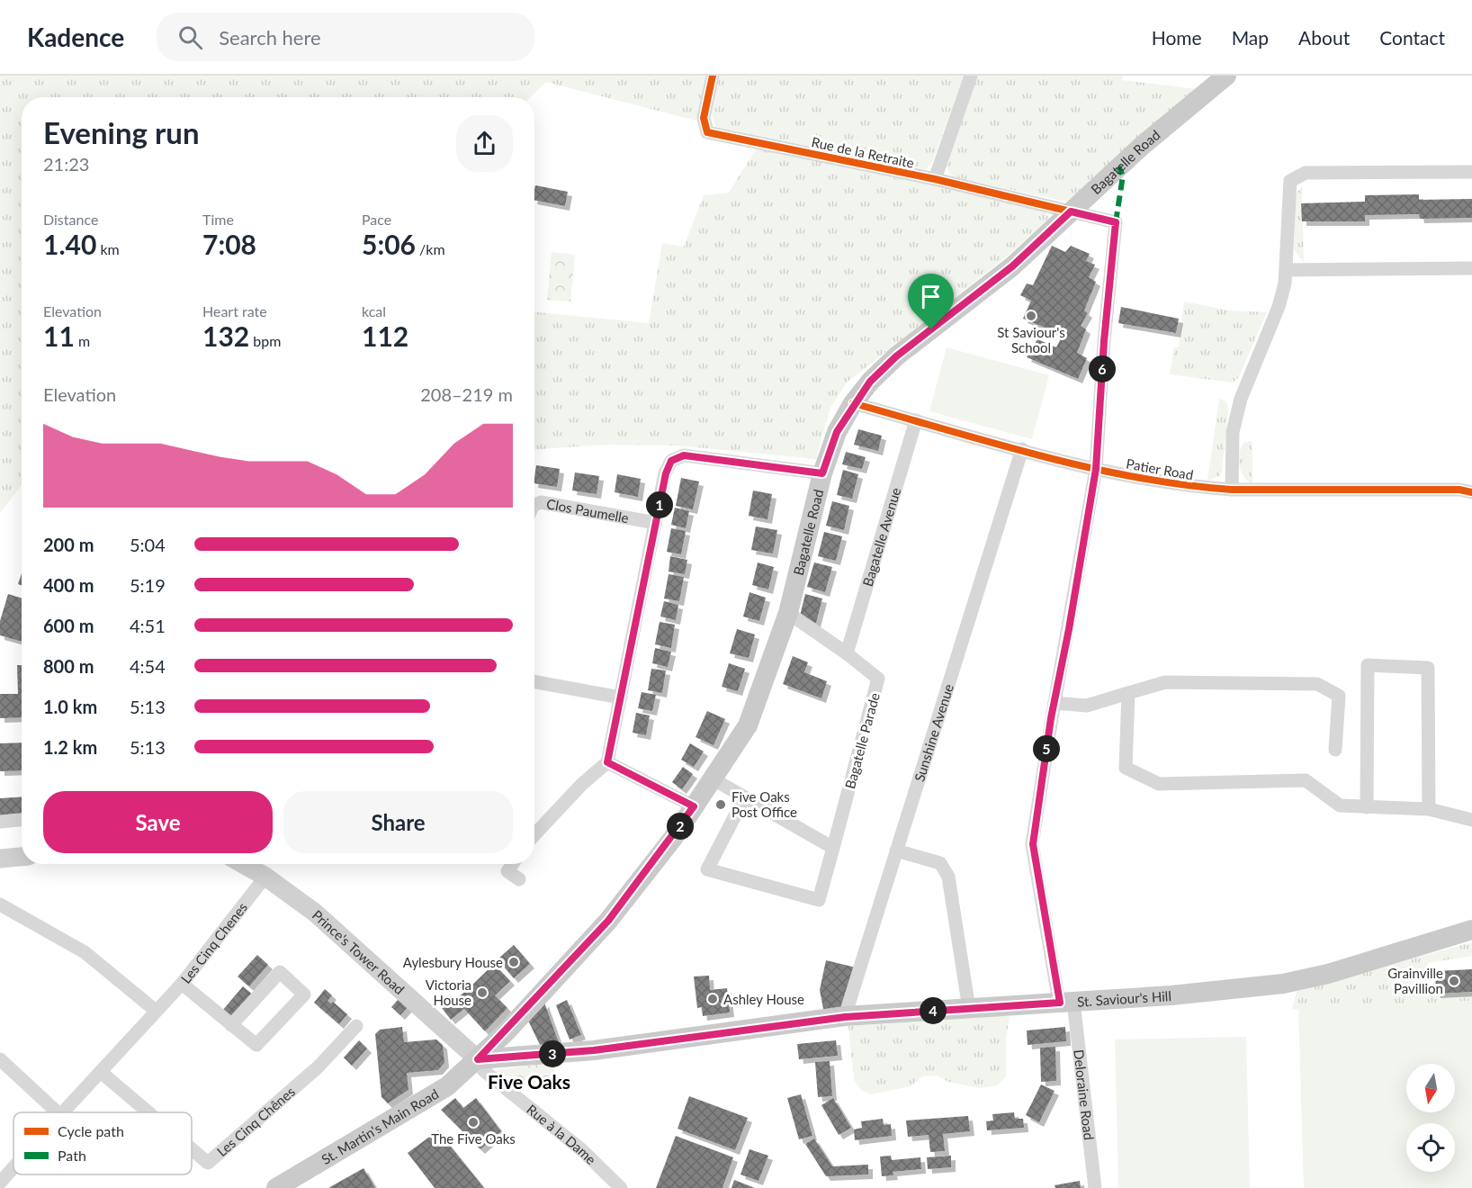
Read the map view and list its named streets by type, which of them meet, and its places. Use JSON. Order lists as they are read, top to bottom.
{
  "streets": {
    "main road": [
      "Bagatelle Road",
      "Prince's Tower Road",
      "St. Saviour's Hill",
      "St. Martin's Main Road"
    ],
    "street": [
      "Rue de la Retraite",
      "Patier Road",
      "Clos Paumelle",
      "Bagatelle Avenue",
      "Sunshine Avenue",
      "Bagatelle Parade",
      "Les Cinq Chenes",
      "Deloraine Road",
      "Les Cinq Chênes",
      "Rue à la Dame"
    ]
  },
  "crossings": [
    ["Rue de la Retraite", "Bagatelle Road"],
    ["Rue de la Retraite", "Patier Road"],
    ["Rue de la Retraite", "Deloraine Road"],
    ["Bagatelle Road", "Patier Road"],
    ["Bagatelle Road", "Bagatelle Parade"],
    ["Bagatelle Road", "Prince's Tower Road"],
    ["Bagatelle Road", "St. Saviour's Hill"],
    ["Bagatelle Road", "St. Martin's Main Road"],
    ["Bagatelle Road", "Rue à la Dame"],
    ["Patier Road", "Bagatelle Avenue"],
    ["Patier Road", "Sunshine Avenue"],
    ["Patier Road", "Deloraine Road"],
    ["Bagatelle Avenue", "Bagatelle Parade"],
    ["Sunshine Avenue", "St. Saviour's Hill"],
    ["Les Cinq Chenes", "Prince's Tower Road"],
    ["Prince's Tower Road", "St. Saviour's Hill"],
    ["Prince's Tower Road", "St. Martin's Main Road"],
    ["Prince's Tower Road", "Rue à la Dame"],
    ["St. Saviour's Hill", "Deloraine Road"],
    ["St. Saviour's Hill", "St. Martin's Main Road"],
    ["St. Saviour's Hill", "Rue à la Dame"],
    ["St. Martin's Main Road", "Rue à la Dame"]
  ],
  "districts": ["Five Oaks"],
  "places": [
    "St Saviour's School",
    "Five Oaks Post Office",
    "Aylesbury House",
    "Grainville Pavillion",
    "Victoria House",
    "Ashley House",
    "The Five Oaks"
  ],
  "legend": ["Cycle path", "Path"],
  "north": "bottom",
  "page": {
    "header": "Kadence",
    "search": "Search here",
    "nav": [
      "Home",
      "Map",
      "About",
      "Contact"
    ],
    "heading": ["Evening run", "21:23"],
    "stats": [
      ["Distance", "1.40 km"],
      ["Time", "7:08"],
      ["Pace", "5:06 /km"],
      ["Elevation", "11 m"],
      ["Heart rate", "132 bpm"],
      ["kcal", "112"]
    ],
    "pins": [
      "6",
      "1",
      "5",
      "2",
      "4",
      "3"
    ],
    "chart": ["Elevation", "208–219 m"],
    "list": [
      {
        "name": "200 m",
        "note": "5:04"
      },
      {
        "name": "400 m",
        "note": "5:19"
      },
      {
        "name": "600 m",
        "note": "4:51"
      },
      {
        "name": "800 m",
        "note": "4:54"
      },
      {
        "name": "1.0 km",
        "note": "5:13"
      },
      {
        "name": "1.2 km",
        "note": "5:13"
      }
    ],
    "buttons": ["Save", "Share"]
  }
}
